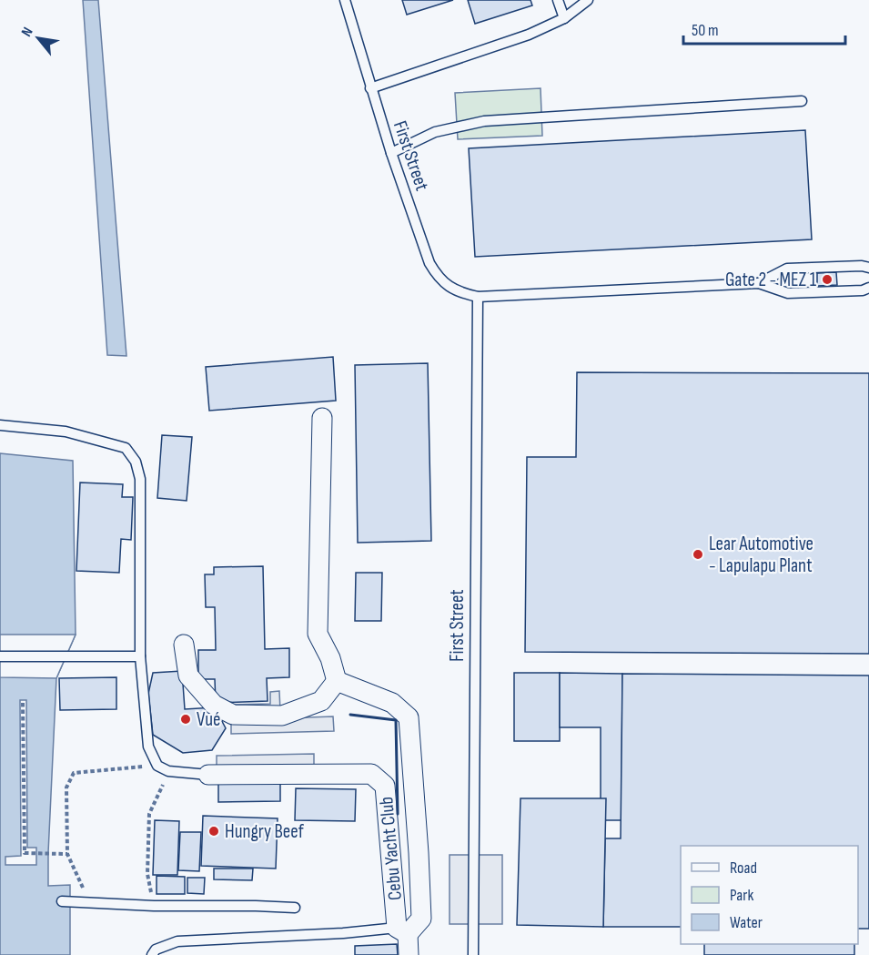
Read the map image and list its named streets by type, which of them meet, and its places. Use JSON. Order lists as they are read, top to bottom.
{
  "streets": {
    "street": ["Cebu Yacht Club"],
    "lane": ["First Street"]
  },
  "places": [
    "Gate 2 - MEZ 1",
    "Lear Automotive - Lapulapu Plant",
    "Vué",
    "Hungry Beef"
  ],
  "legend": ["Road", "Park", "Water"],
  "scale_bar": "50 m",
  "north": "top left"
}
